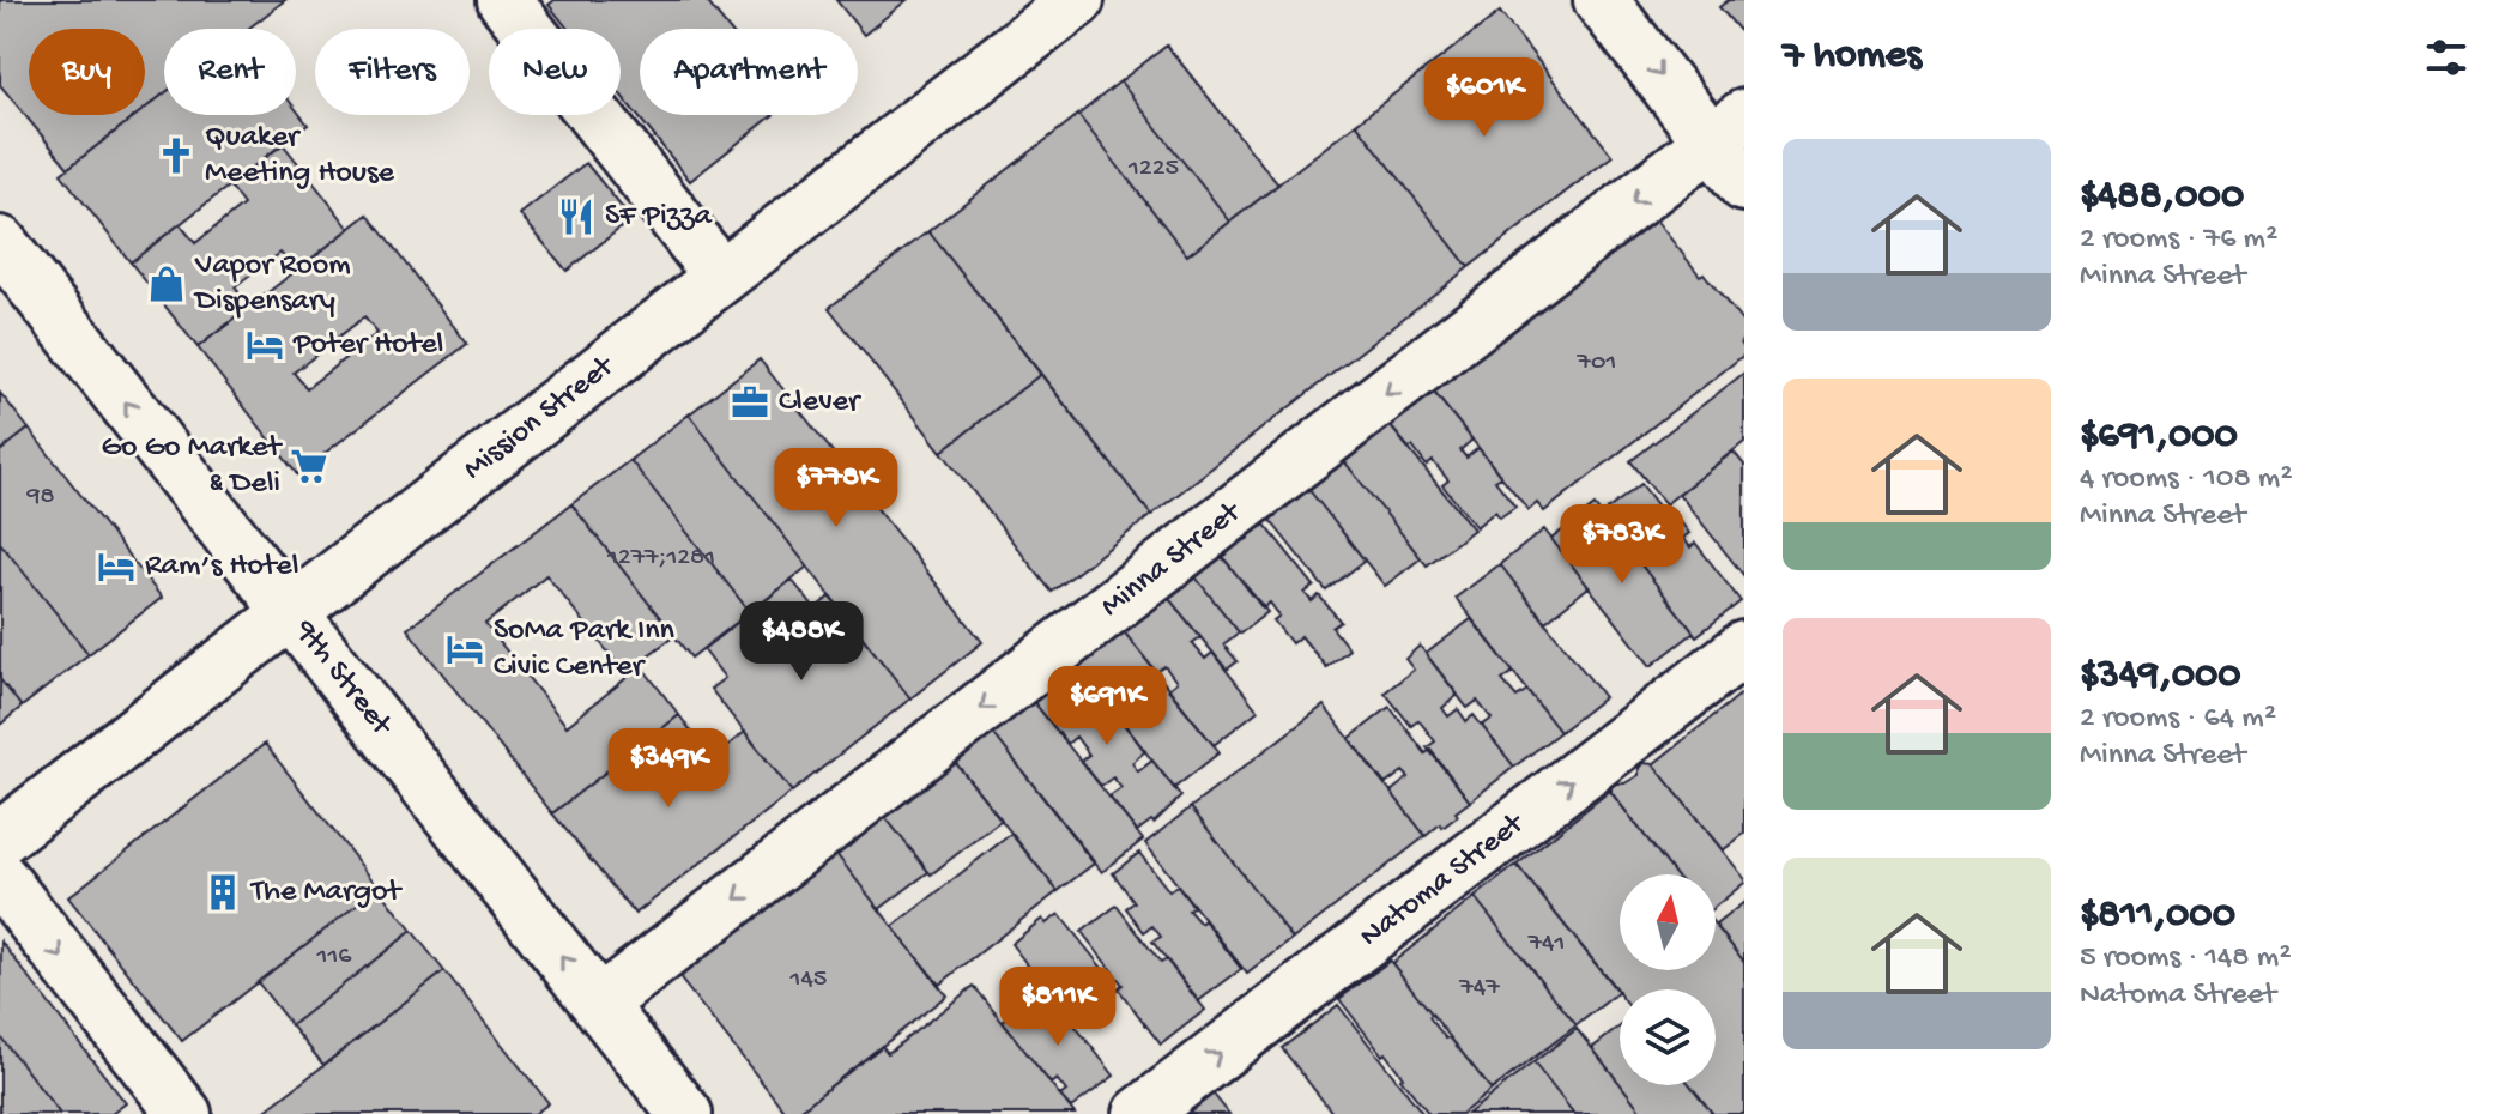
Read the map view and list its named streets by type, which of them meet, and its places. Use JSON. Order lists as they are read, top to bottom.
{
  "streets": {
    "street": [
      "Mission Street",
      "Minna Street",
      "9th Street",
      "Natoma Street"
    ]
  },
  "crossings": [
    ["Mission Street", "9th Street"],
    ["Minna Street", "9th Street"]
  ],
  "one_way": ["Minna Street", "Natoma Street"],
  "places": {
    "church": ["Quaker Meeting House"],
    "restaurant": ["SF Pizza"],
    "shop": ["Vapor Room Dispensary"],
    "hotel": ["Poter Hotel", "Ram’s Hotel", "SoMa Park Inn Civic Center"],
    "office": ["Clever"],
    "supermarket": ["Go Go Market & Deli"],
    "building": ["The Margot"]
  },
  "house_numbers": [
    "1225",
    "701",
    "98",
    "1277;1281",
    "741",
    "116",
    "145",
    "747"
  ],
  "north": "top",
  "page": {
    "heading": "7 homes",
    "chip": [
      "Buy",
      "Rent",
      "Filters",
      "New",
      "Apartment"
    ],
    "price": [
      "$601K",
      "$778K",
      "$783K",
      "$488K",
      "$691K",
      "$349K",
      "$811K"
    ],
    "list": [
      {
        "name": "$488,000",
        "note": "2 rooms · 76 m² · Minna Street"
      },
      {
        "name": "$691,000",
        "note": "4 rooms · 108 m² · Minna Street"
      },
      {
        "name": "$349,000",
        "note": "2 rooms · 64 m² · Minna Street"
      },
      {
        "name": "$811,000",
        "note": "5 rooms · 148 m² · Natoma Street"
      }
    ]
  }
}
